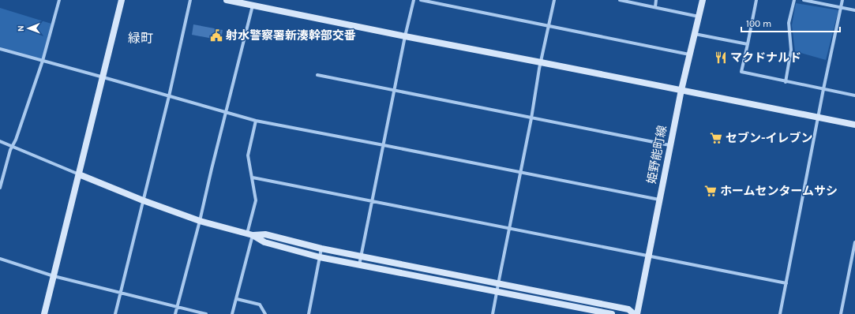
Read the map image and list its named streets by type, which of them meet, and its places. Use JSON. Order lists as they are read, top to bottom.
{
  "streets": {
    "street": ["姫野能町線"]
  },
  "districts": ["緑町"],
  "places": {
    "public building": ["射水警察署新湊幹部交番"],
    "restaurant": ["マクドナルド"],
    "supermarket": ["セブン-イレブン", "ホームセンタームサシ"]
  },
  "scale_bar": "100 m",
  "north": "left"
}
